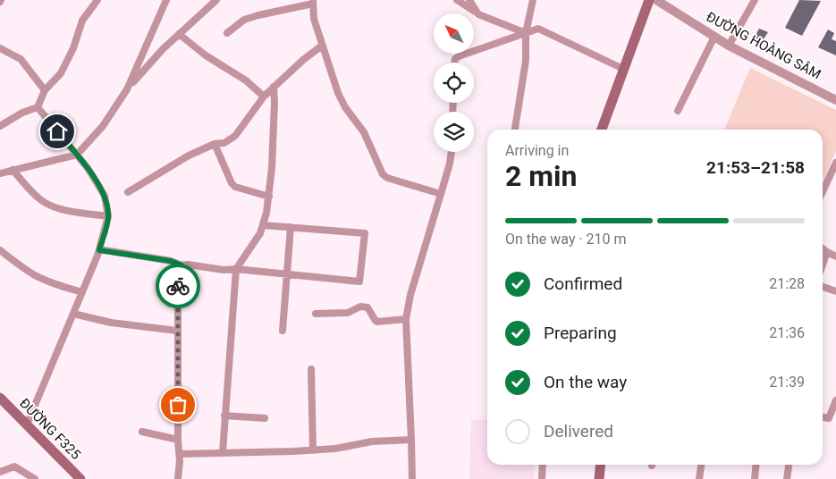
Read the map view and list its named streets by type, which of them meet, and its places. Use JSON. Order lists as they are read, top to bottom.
{
  "streets": {
    "main road": ["ĐƯỜNG F325"],
    "street": ["ĐƯỜNG HOÀNG SÂM"]
  },
  "north": "top left",
  "page": {
    "heading": ["2 min", "Arriving in", "21:53–21:58"],
    "bar": "On the way · 210 m",
    "list": [
      ["Confirmed", "21:28"],
      ["Preparing", "21:36"],
      ["On the way", "21:39"],
      "Delivered"
    ]
  }
}
